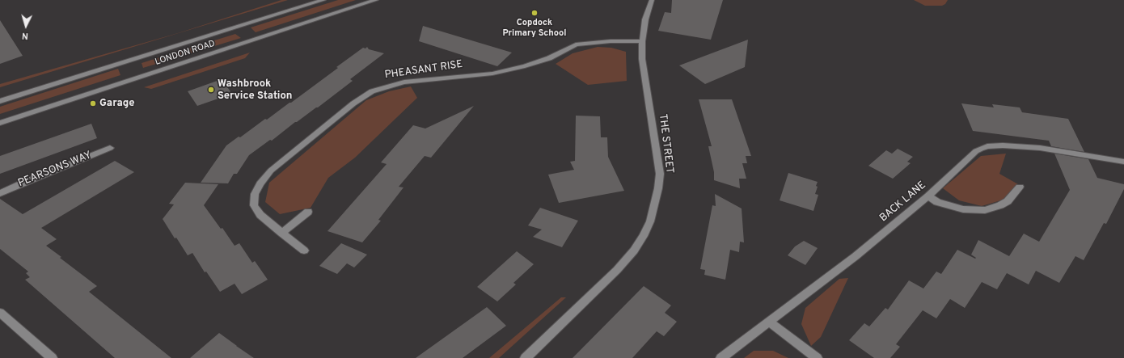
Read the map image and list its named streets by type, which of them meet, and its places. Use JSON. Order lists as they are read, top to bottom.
{
  "streets": {
    "street": [
      "LONDON ROAD",
      "PHEASANT RISE",
      "THE STREET",
      "PEARSONS WAY",
      "BACK LANE"
    ]
  },
  "crossings": [
    ["PHEASANT RISE", "THE STREET"]
  ],
  "places": ["Copdock Primary School", "Washbrook Service Station", "Garage"],
  "north": "bottom"
}
